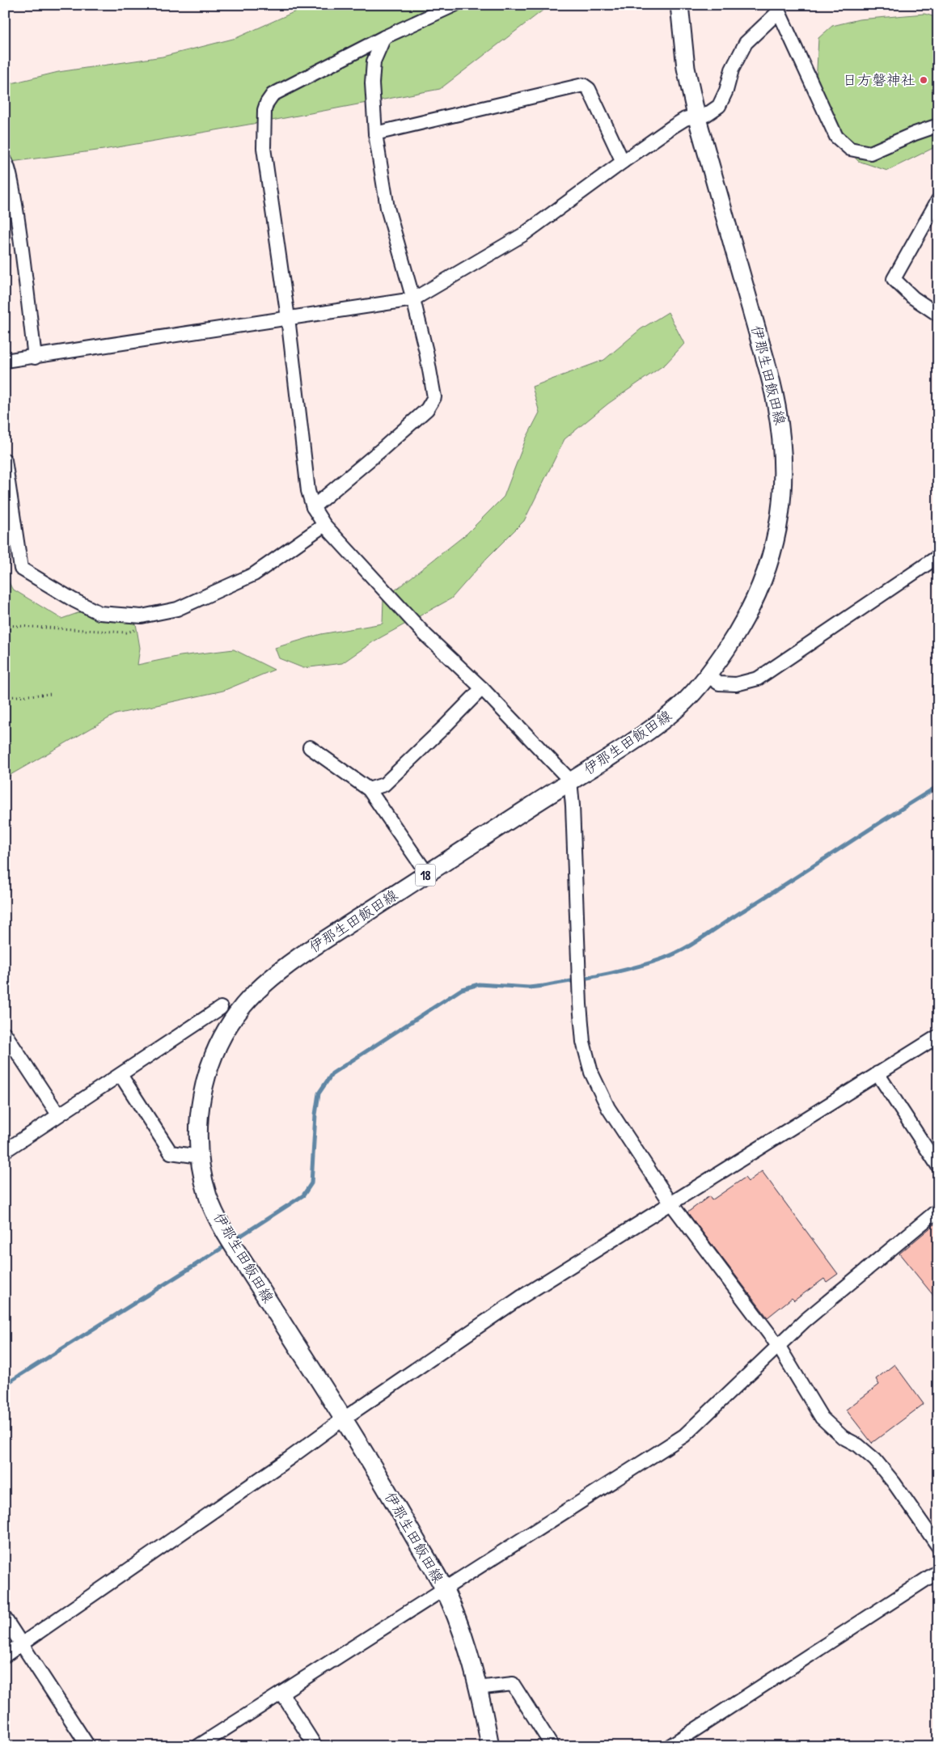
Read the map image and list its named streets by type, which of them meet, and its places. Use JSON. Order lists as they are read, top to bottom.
{
  "streets": {
    "main road": ["伊那生田飯田線", "18"]
  },
  "places": ["日方磐神社"]
}
